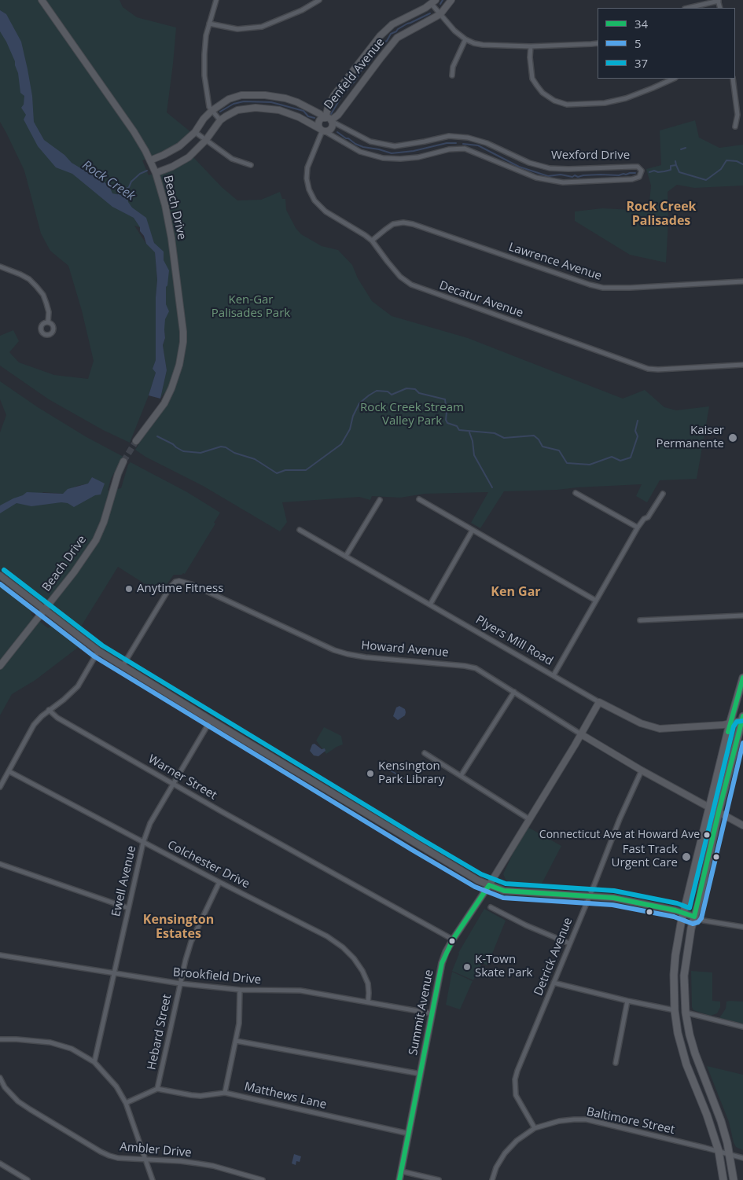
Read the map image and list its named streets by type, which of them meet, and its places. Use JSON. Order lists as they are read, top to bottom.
{
  "streets": {
    "street": [
      "Denfeld Avenue",
      "Wexford Drive",
      "Beach Drive",
      "Lawrence Avenue",
      "Decatur Avenue",
      "Plyers Mill Road",
      "Howard Avenue",
      "Warner Street",
      "Colchester Drive",
      "Ewell Avenue",
      "Detrick Avenue",
      "Brookfield Drive",
      "Summit Avenue",
      "Hebard Street",
      "Matthews Lane",
      "Baltimore Street",
      "Ambler Drive"
    ]
  },
  "crossings": [
    ["Denfeld Avenue", "Wexford Drive"],
    ["Wexford Drive", "Beach Drive"],
    ["Wexford Drive", "Decatur Avenue"],
    ["Lawrence Avenue", "Decatur Avenue"],
    ["Plyers Mill Road", "Summit Avenue"],
    ["Howard Avenue", "Detrick Avenue"],
    ["Howard Avenue", "Summit Avenue"],
    ["Warner Street", "Ewell Avenue"],
    ["Warner Street", "Summit Avenue"],
    ["Colchester Drive", "Ewell Avenue"],
    ["Colchester Drive", "Brookfield Drive"],
    ["Colchester Drive", "Hebard Street"],
    ["Ewell Avenue", "Brookfield Drive"],
    ["Detrick Avenue", "Baltimore Street"],
    ["Brookfield Drive", "Summit Avenue"],
    ["Brookfield Drive", "Hebard Street"],
    ["Summit Avenue", "Matthews Lane"],
    ["Hebard Street", "Matthews Lane"]
  ],
  "districts": ["Rock Creek Palisades", "Ken Gar", "Kensington Estates"],
  "water": ["Rock Creek"],
  "parks": ["Ken-Gar Palisades Park", "Rock Creek Stream Valley Park"],
  "places": [
    "Kaiser Permanente",
    "Anytime Fitness",
    "Kensington Park Library",
    "Connecticut Ave at Howard Ave",
    "Fast Track Urgent Care",
    "K-Town Skate Park"
  ],
  "lines": ["transit line 37", "transit line 5", "transit line 34"],
  "legend": ["34", "5", "37"]
}
